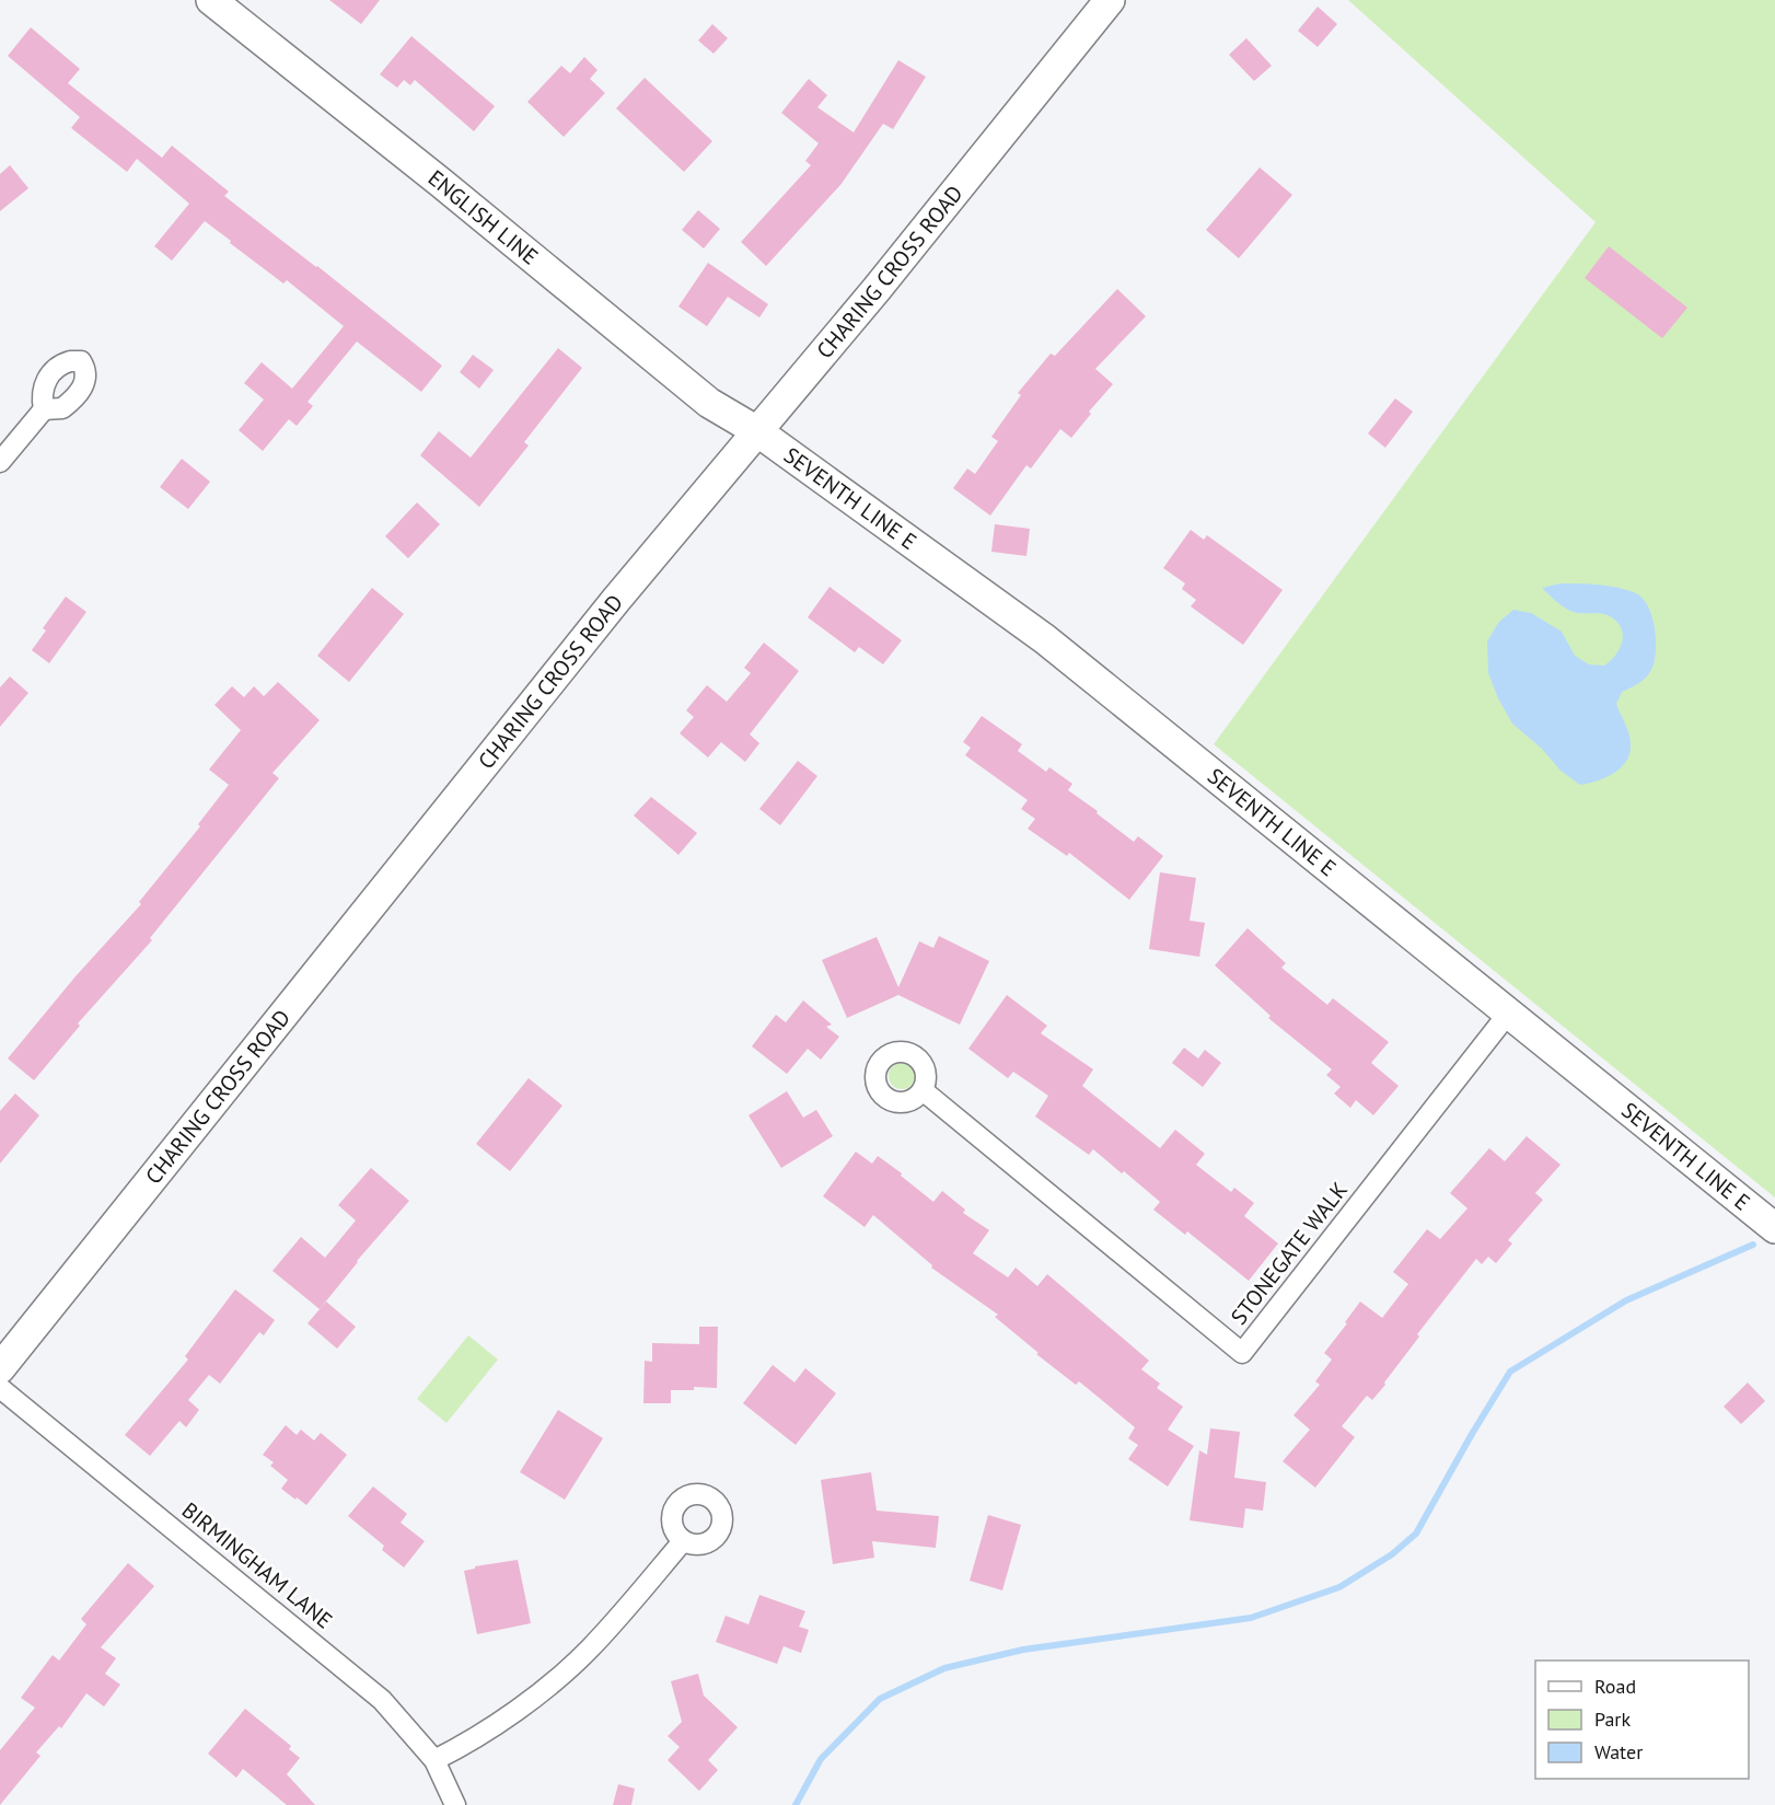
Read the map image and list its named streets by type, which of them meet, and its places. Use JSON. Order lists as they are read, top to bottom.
{
  "streets": {
    "street": [
      "ENGLISH LINE",
      "CHARING CROSS ROAD",
      "SEVENTH LINE E",
      "STONEGATE WALK",
      "BIRMINGHAM LANE"
    ]
  },
  "crossings": [
    ["ENGLISH LINE", "CHARING CROSS ROAD"],
    ["ENGLISH LINE", "SEVENTH LINE E"],
    ["CHARING CROSS ROAD", "SEVENTH LINE E"],
    ["SEVENTH LINE E", "STONEGATE WALK"]
  ],
  "legend": ["Road", "Park", "Water"]
}
